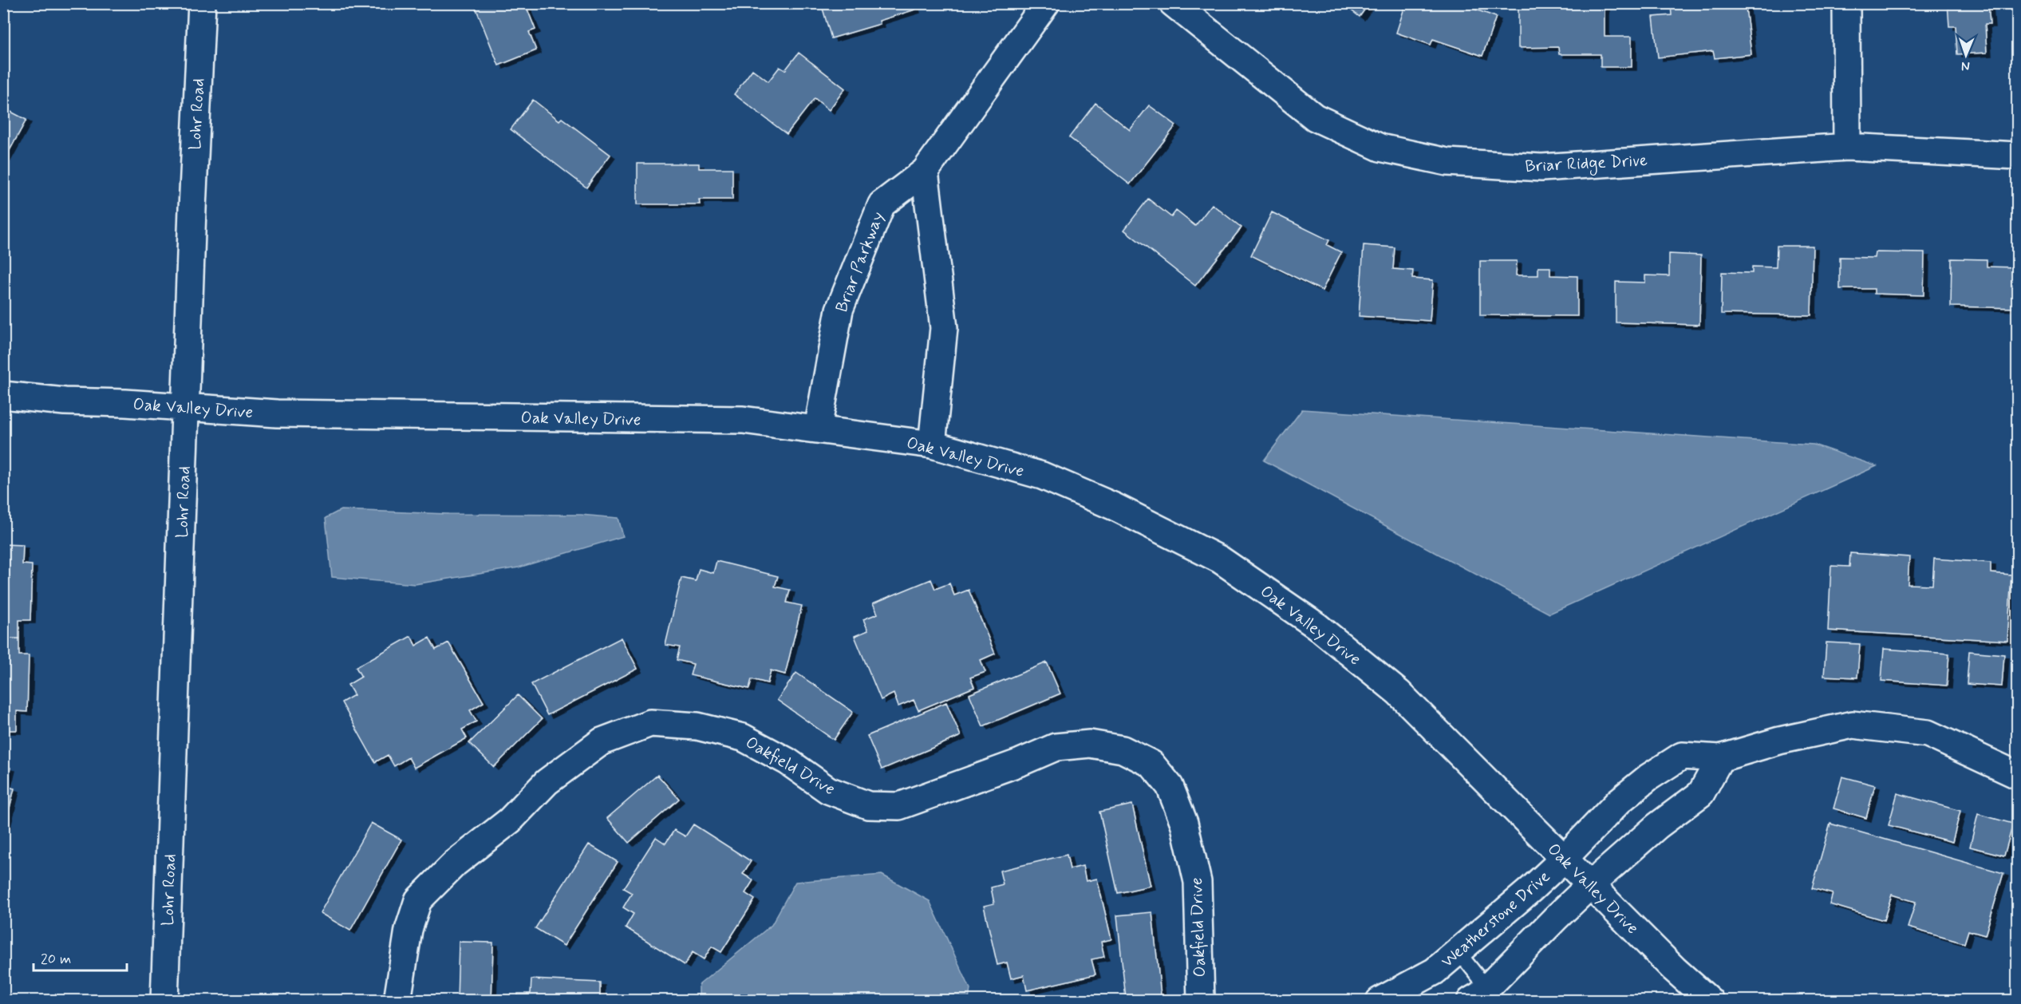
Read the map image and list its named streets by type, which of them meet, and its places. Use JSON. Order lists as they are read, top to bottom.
{
  "streets": {
    "street": [
      "Lohr Road",
      "Briar Ridge Drive",
      "Briar Parkway",
      "Oak Valley Drive",
      "Oakfield Drive",
      "Weatherstone Drive"
    ]
  },
  "crossings": [
    ["Lohr Road", "Oak Valley Drive"],
    ["Briar Parkway", "Oak Valley Drive"],
    ["Oak Valley Drive", "Weatherstone Drive"]
  ],
  "scale_bar": "20 m",
  "north": "bottom"
}
